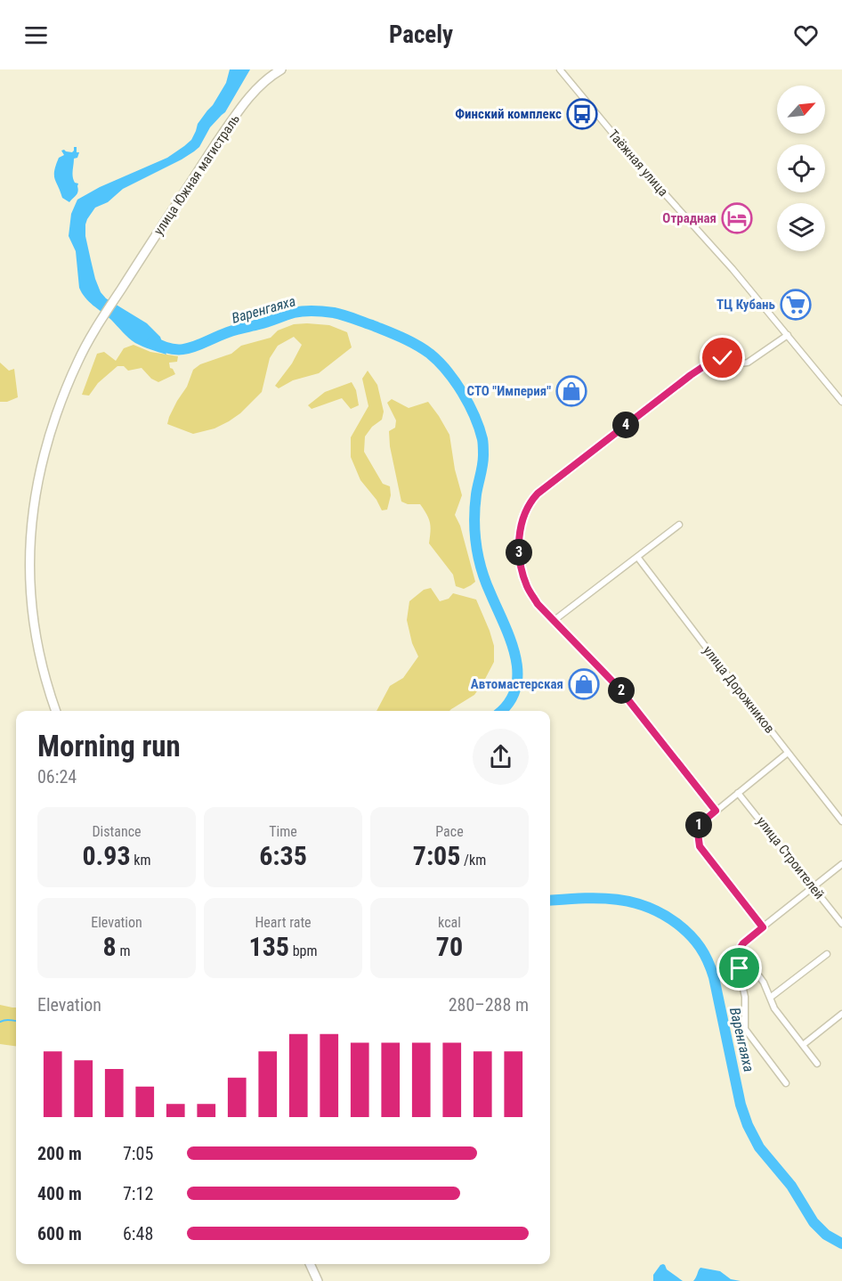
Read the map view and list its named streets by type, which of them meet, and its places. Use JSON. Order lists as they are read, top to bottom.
{
  "streets": {
    "highway": ["улица Южная магистраль"],
    "street": ["Таёжная улица", "улица Дорожников", "улица Строителей"]
  },
  "water": ["Варенгаяха"],
  "places": {
    "bus stop": ["Финский комплекс"],
    "hotel": ["Отрадная"],
    "supermarket": ["ТЦ Кубань"],
    "shop": ["СТО \"Империя\"", "Автомастерская"]
  },
  "north": "top right",
  "page": {
    "header": "Pacely",
    "pins": [
      "4",
      "3",
      "2",
      "1"
    ],
    "heading": ["Morning run", "06:24"],
    "stats": [
      ["Distance", "0.93 km"],
      ["Time", "6:35"],
      ["Pace", "7:05 /km"],
      ["Elevation", "8 m"],
      ["Heart rate", "135 bpm"],
      ["kcal", "70"]
    ],
    "chart": ["Elevation", "280–288 m"],
    "list": [
      {
        "name": "200 m",
        "note": "7:05"
      },
      {
        "name": "400 m",
        "note": "7:12"
      },
      {
        "name": "600 m",
        "note": "6:48"
      }
    ]
  }
}
